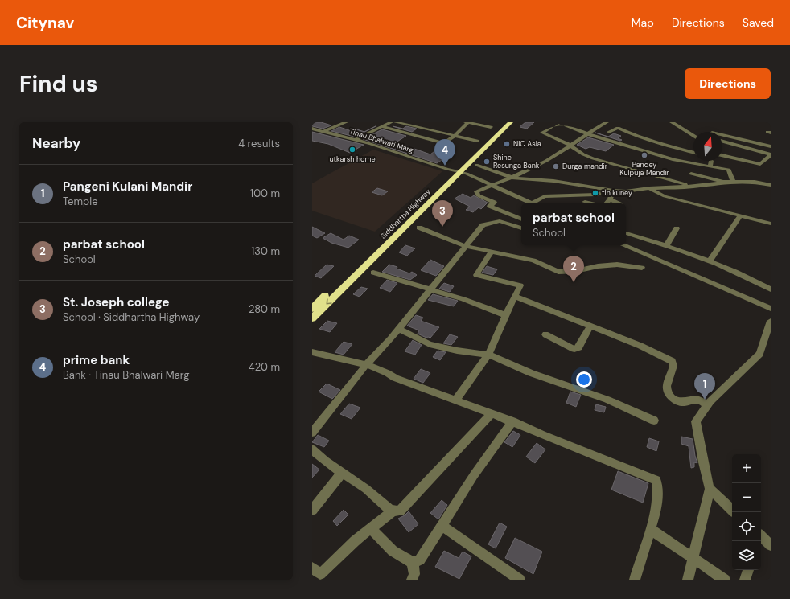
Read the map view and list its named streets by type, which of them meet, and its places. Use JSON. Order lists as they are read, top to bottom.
{
  "streets": {
    "highway": ["Siddhartha Highway"],
    "street": ["Tinau Bhalwari Marg"]
  },
  "crossings": [
    ["Tinau Bhalwari Marg", "Siddhartha Highway"]
  ],
  "places": [
    "NIC Asia",
    "utkarsh home",
    "Pandey Kulpuja Mandir",
    "Shine Resunga Bank",
    "Durga mandir",
    "tin kuney"
  ],
  "north": "top",
  "page": {
    "header": "Citynav",
    "nav": ["Map", "Directions", "Saved"],
    "buttons": "Directions",
    "title": "Find us",
    "heading": ["Nearby", "4 results"],
    "pins": [
      "4",
      "3",
      "2",
      "1"
    ],
    "list": [
      {
        "mark": "1",
        "name": "Pangeni Kulani Mandir",
        "note": "Temple",
        "value": "100 m"
      },
      {
        "mark": "2",
        "name": "parbat school",
        "note": "School",
        "value": "130 m"
      },
      {
        "mark": "3",
        "name": "St. Joseph college",
        "note": "School · Siddhartha Highway",
        "value": "280 m"
      },
      {
        "mark": "4",
        "name": "prime bank",
        "note": "Bank · Tinau Bhalwari Marg",
        "value": "420 m"
      }
    ],
    "popup": ["parbat school", "School"],
    "map_buttons": ["+", "−"]
  }
}
